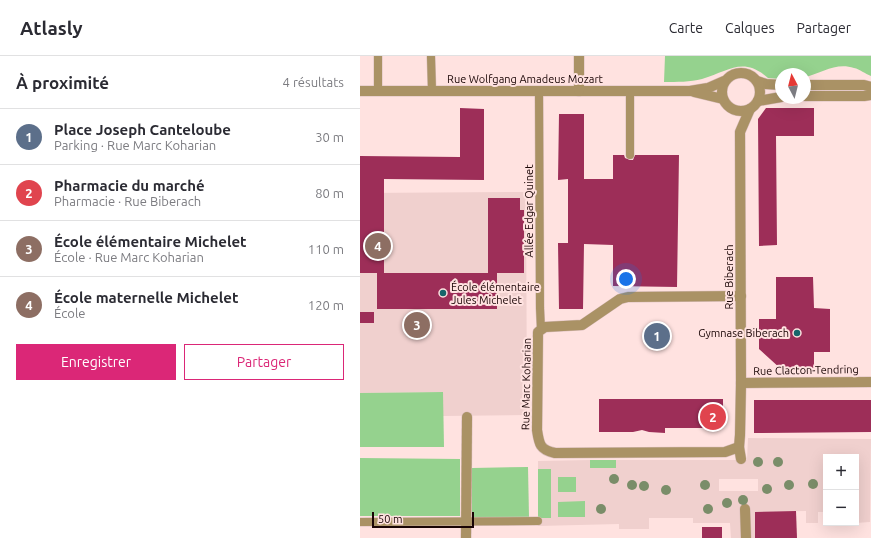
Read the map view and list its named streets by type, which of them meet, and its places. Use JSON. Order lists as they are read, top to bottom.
{
  "streets": {
    "street": [
      "Rue Wolfgang Amadeus Mozart",
      "Rue Biberach",
      "Rue Clacton-Tendring",
      "Rue Marc Koharian"
    ],
    "lane": ["Allée Edgar Quinet"]
  },
  "crossings": [
    ["Rue Wolfgang Amadeus Mozart", "Allée Edgar Quinet"],
    ["Allée Edgar Quinet", "Rue Marc Koharian"],
    ["Rue Biberach", "Rue Clacton-Tendring"],
    ["Rue Biberach", "Rue Marc Koharian"]
  ],
  "places": ["École élémentaire Jules Michelet", "Gymnase Biberach"],
  "scale_bar": "50 m",
  "north": "top",
  "page": {
    "header": "Atlasly",
    "nav": ["Carte", "Calques", "Partager"],
    "heading": ["À proximité", "4 résultats"],
    "list": [
      {
        "mark": "1",
        "name": "Place Joseph Canteloube",
        "note": "Parking · Rue Marc Koharian",
        "value": "30 m"
      },
      {
        "mark": "2",
        "name": "Pharmacie du marché",
        "note": "Pharmacie · Rue Biberach",
        "value": "80 m"
      },
      {
        "mark": "3",
        "name": "École élémentaire Michelet",
        "note": "École · Rue Marc Koharian",
        "value": "110 m"
      },
      {
        "mark": "4",
        "name": "École maternelle Michelet",
        "note": "École",
        "value": "120 m"
      }
    ],
    "pins": [
      "4",
      "3",
      "1",
      "2"
    ],
    "buttons": ["Enregistrer", "Partager"],
    "map_buttons": ["+", "−"],
    "scale": "50 m"
  }
}
